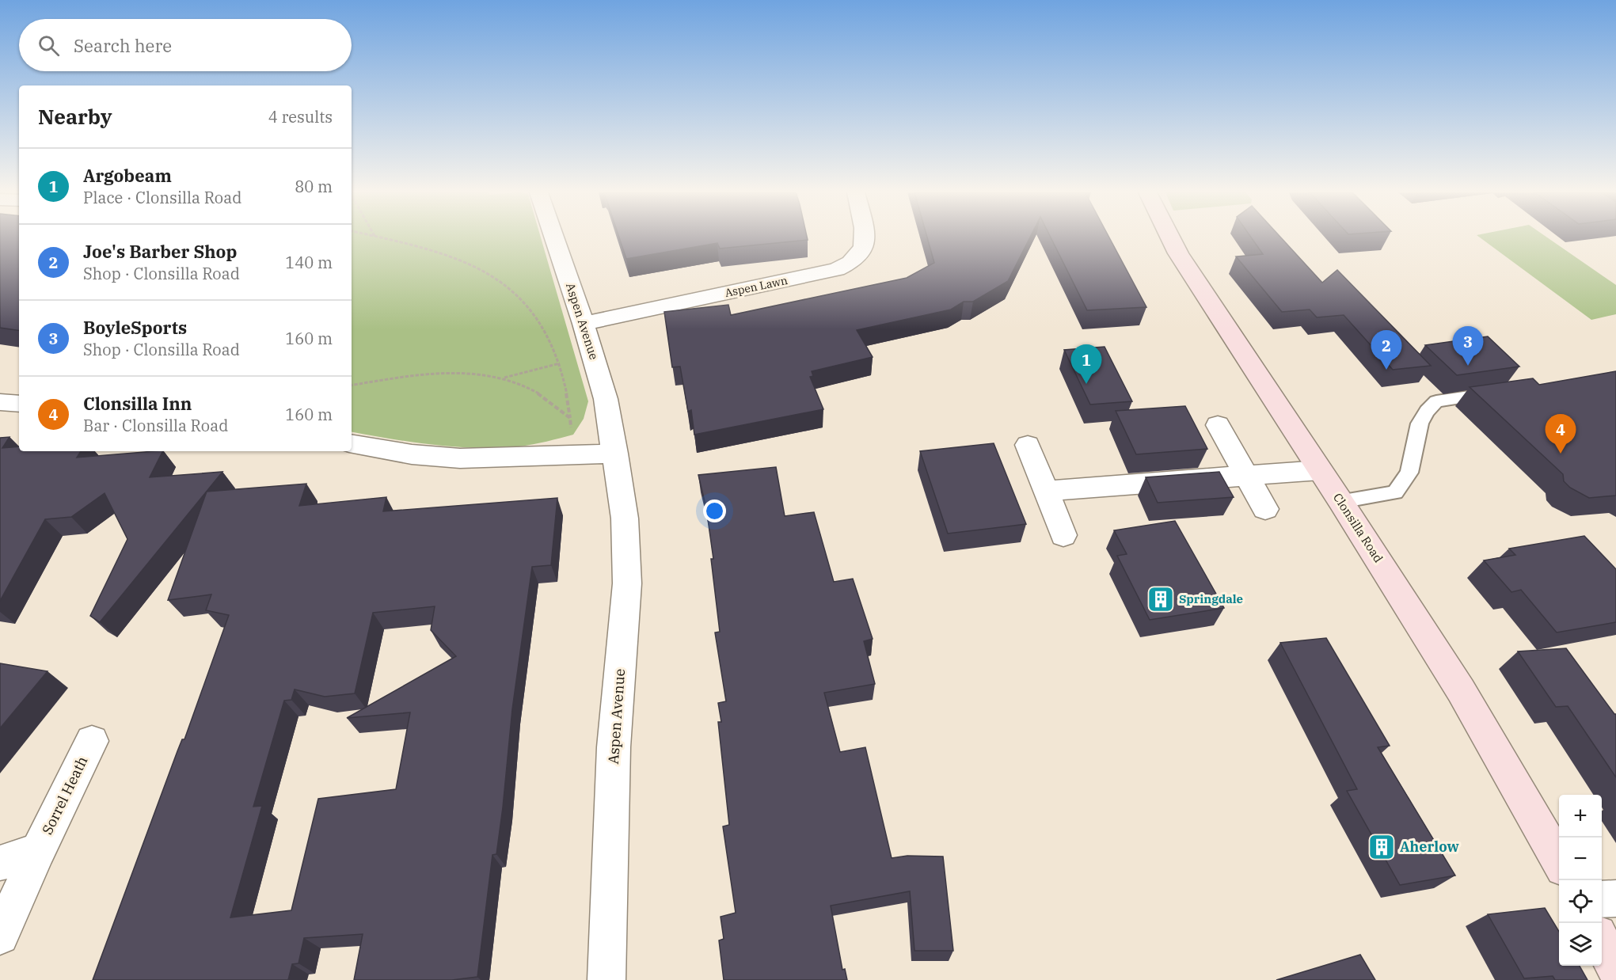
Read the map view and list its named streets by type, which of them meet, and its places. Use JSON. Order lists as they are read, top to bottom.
{
  "streets": {
    "main road": ["Clonsilla Road"],
    "street": ["Aspen Lawn", "Aspen Avenue", "Sorrel Heath"]
  },
  "crossings": [
    ["Aspen Lawn", "Aspen Avenue"]
  ],
  "places": {
    "building": ["Springdale", "Aherlow"]
  },
  "page": {
    "search": "Search here",
    "heading": ["Nearby", "4 results"],
    "list": [
      {
        "mark": "1",
        "name": "Argobeam",
        "note": "Place · Clonsilla Road",
        "value": "80 m"
      },
      {
        "mark": "2",
        "name": "Joe's Barber Shop",
        "note": "Shop · Clonsilla Road",
        "value": "140 m"
      },
      {
        "mark": "3",
        "name": "BoyleSports",
        "note": "Shop · Clonsilla Road",
        "value": "160 m"
      },
      {
        "mark": "4",
        "name": "Clonsilla Inn",
        "note": "Bar · Clonsilla Road",
        "value": "160 m"
      }
    ],
    "pins": [
      "3",
      "2",
      "1",
      "4"
    ],
    "map_buttons": ["+", "−"]
  }
}
